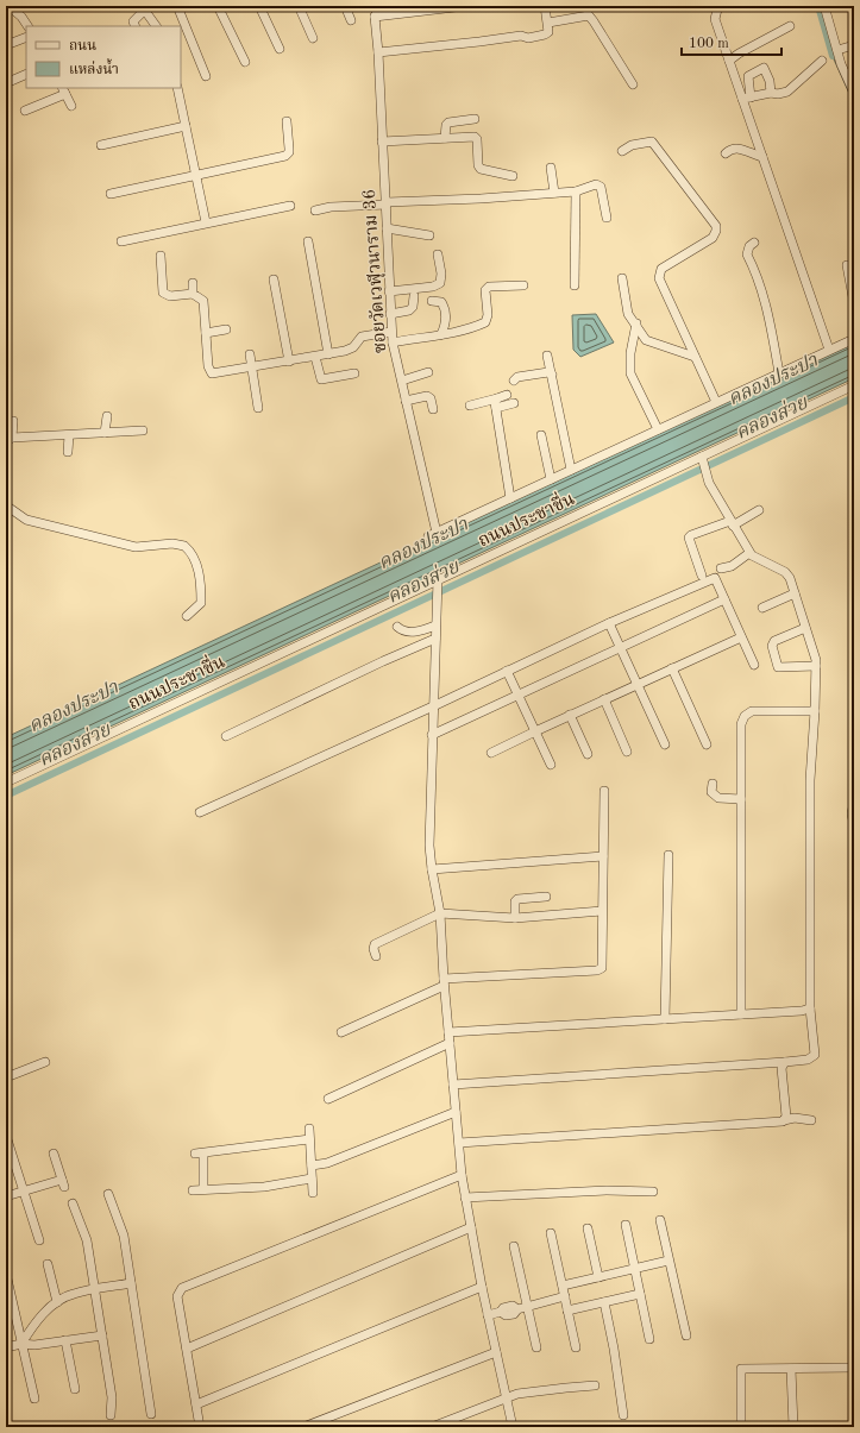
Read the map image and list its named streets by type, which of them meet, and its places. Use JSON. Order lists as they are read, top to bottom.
{
  "streets": {
    "street": ["ซอยวัดเวฬุวนาราม 36", "ถนนประชาชื่น"]
  },
  "water": ["คลองประปา", "คลองส่วย"],
  "legend": ["ถนน", "แหล่งน้ำ"],
  "scale_bar": "100 m"
}
